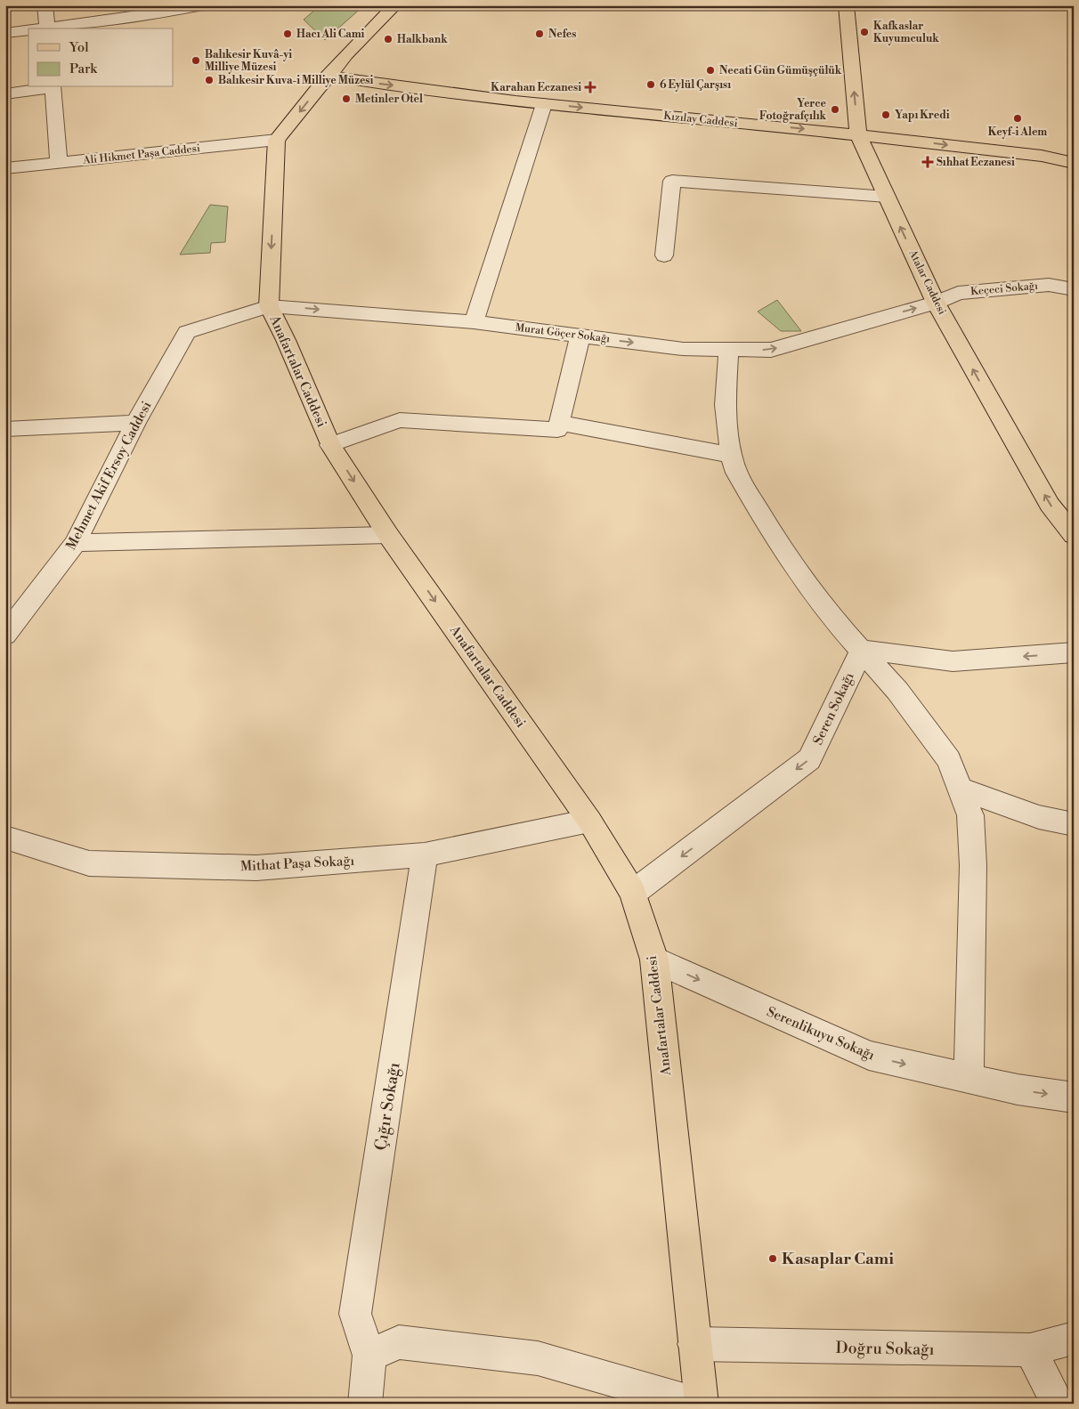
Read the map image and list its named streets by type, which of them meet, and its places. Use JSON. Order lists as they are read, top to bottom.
{
  "streets": {
    "main road": ["Kızılay Caddesi", "Atalar Caddesi", "Anafartalar Caddesi"],
    "street": [
      "Ali Hikmet Paşa Caddesi",
      "Keçeci Sokağı",
      "Murat Göçer Sokağı",
      "Mehmet Akif Ersoy Caddesi",
      "Seren Sokağı",
      "Mithat Paşa Sokağı",
      "Serenlikuyu Sokağı",
      "Çığır Sokağı",
      "Doğru Sokağı"
    ]
  },
  "crossings": [
    ["Kızılay Caddesi", "Atalar Caddesi"],
    ["Ali Hikmet Paşa Caddesi", "Anafartalar Caddesi"],
    ["Atalar Caddesi", "Keçeci Sokağı"],
    ["Atalar Caddesi", "Murat Göçer Sokağı"],
    ["Keçeci Sokağı", "Murat Göçer Sokağı"],
    ["Murat Göçer Sokağı", "Anafartalar Caddesi"],
    ["Murat Göçer Sokağı", "Mehmet Akif Ersoy Caddesi"],
    ["Anafartalar Caddesi", "Seren Sokağı"],
    ["Anafartalar Caddesi", "Mithat Paşa Sokağı"],
    ["Anafartalar Caddesi", "Serenlikuyu Sokağı"],
    ["Anafartalar Caddesi", "Doğru Sokağı"],
    ["Mithat Paşa Sokağı", "Çığır Sokağı"]
  ],
  "one_way": [
    "Kızılay Caddesi",
    "Atalar Caddesi",
    "Anafartalar Caddesi",
    "Seren Sokağı",
    "Serenlikuyu Sokağı"
  ],
  "places": {
    "other": [
      "Kafkaslar Kuyumculuk",
      "Hacı Ali Cami",
      "Nefes",
      "Halkbank",
      "Balıkesir Kuvâ-yi Milliye Müzesi",
      "Necati Gün Gümüşçülük",
      "Balıkesir Kuva-i Milliye Müzesi",
      "6 Eylül Çarşısı",
      "Metinler Otel",
      "Yerce Fotoğrafçılık",
      "Yapı Kredi",
      "Keyf-i Alem",
      "Kasaplar Cami"
    ],
    "health": ["Karahan Eczanesi", "Sıhhat Eczanesi"]
  },
  "legend": ["Yol", "Park"]
}
